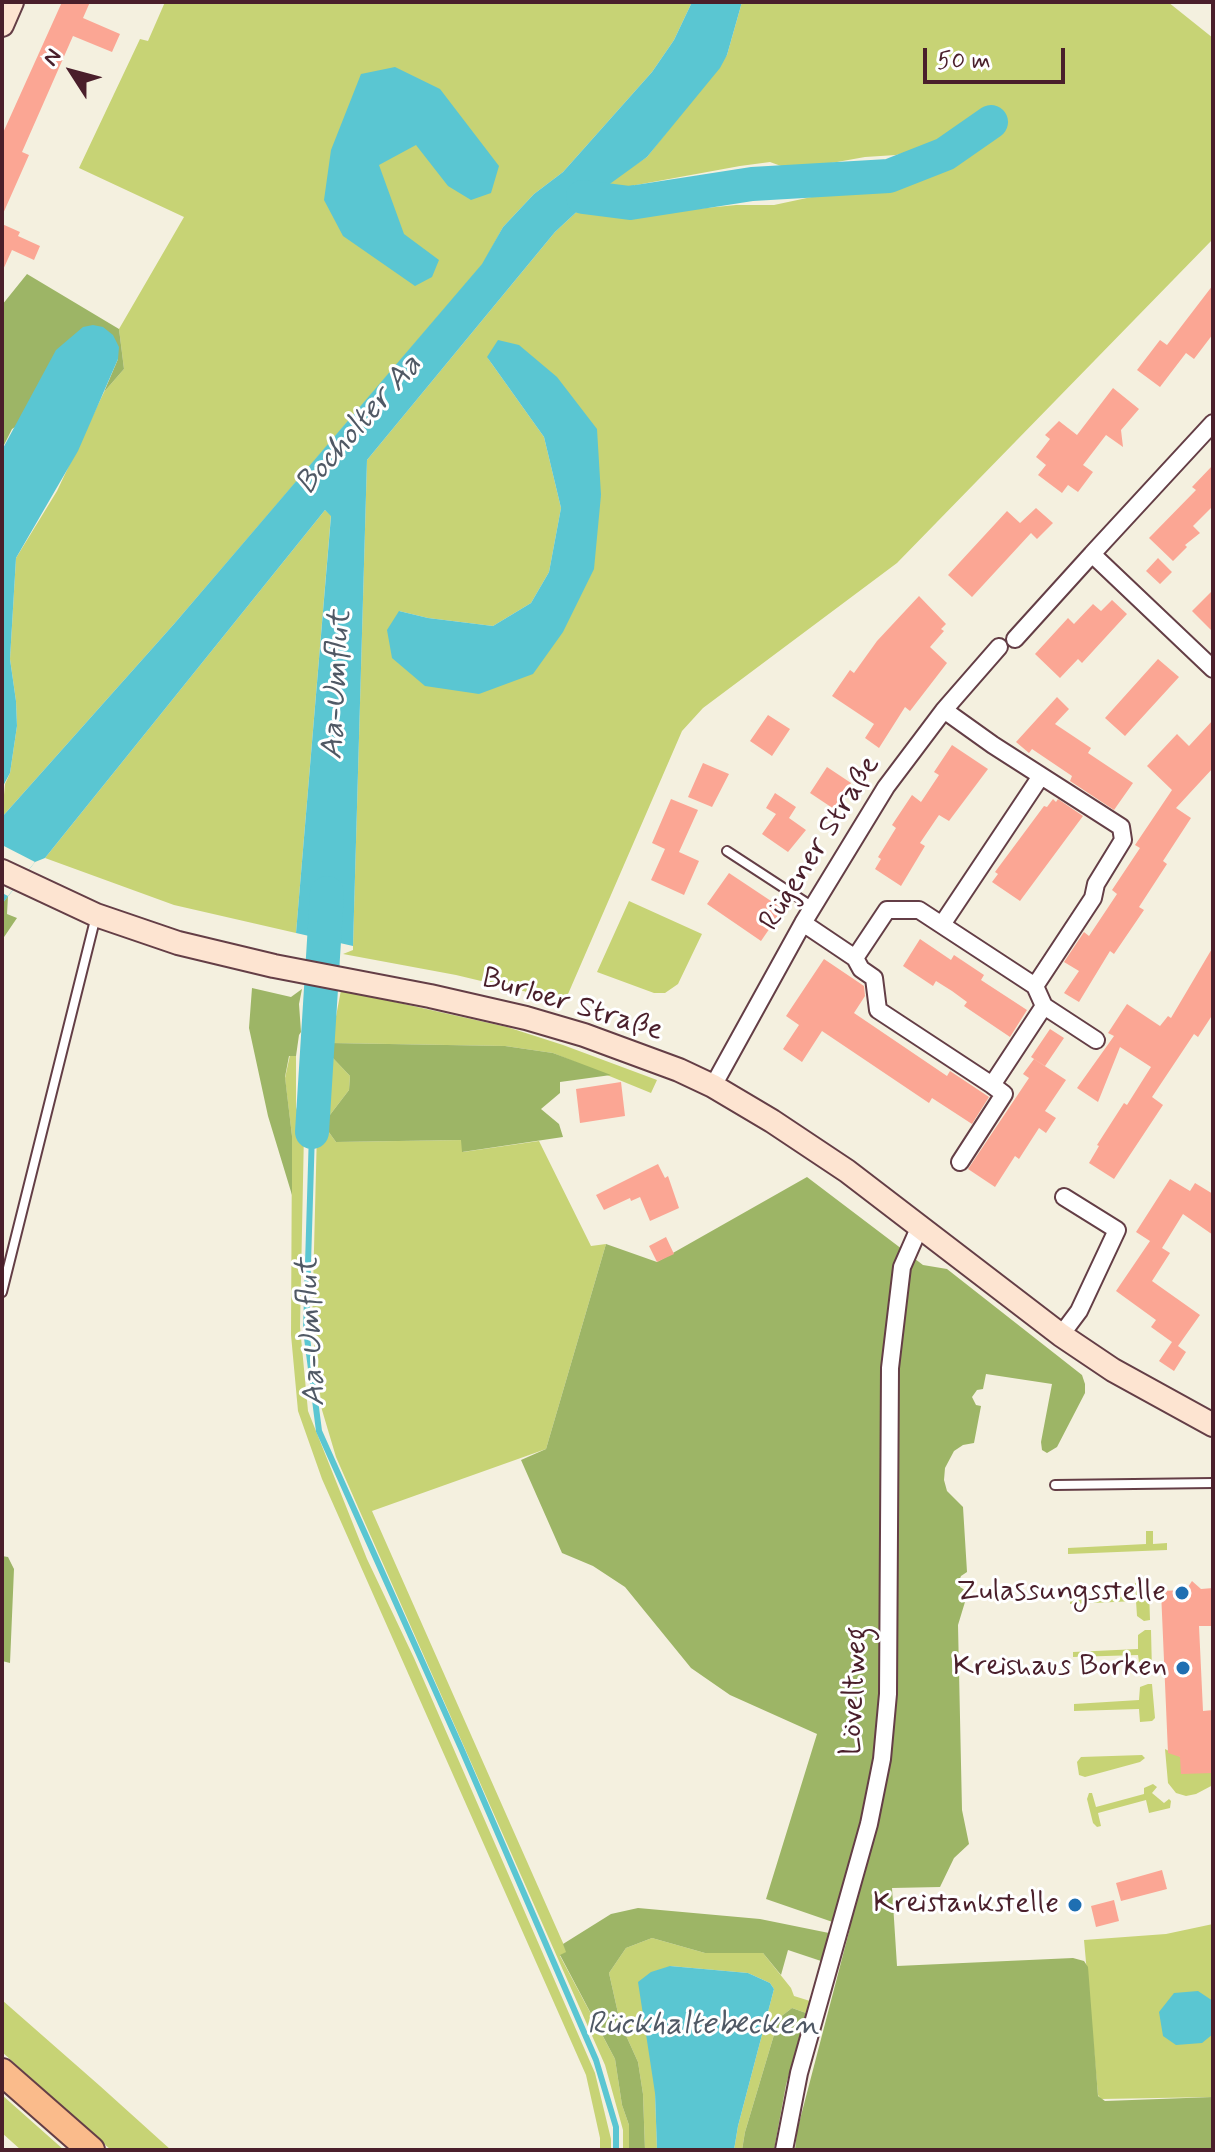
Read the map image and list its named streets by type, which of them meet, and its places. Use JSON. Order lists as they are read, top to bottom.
{
  "streets": {
    "main road": ["Burloer Straße"],
    "street": ["Rügener Straße", "Löveltweg"]
  },
  "crossings": [
    ["Rügener Straße", "Burloer Straße"],
    ["Burloer Straße", "Löveltweg"]
  ],
  "water": ["Bocholter Aa", "Aa-Umflut", "Rückhaltebecken"],
  "places": ["Zulassungsstelle", "Kreishaus Borken", "Kreistankstelle"],
  "scale_bar": "50 m",
  "north": "top left"
}
